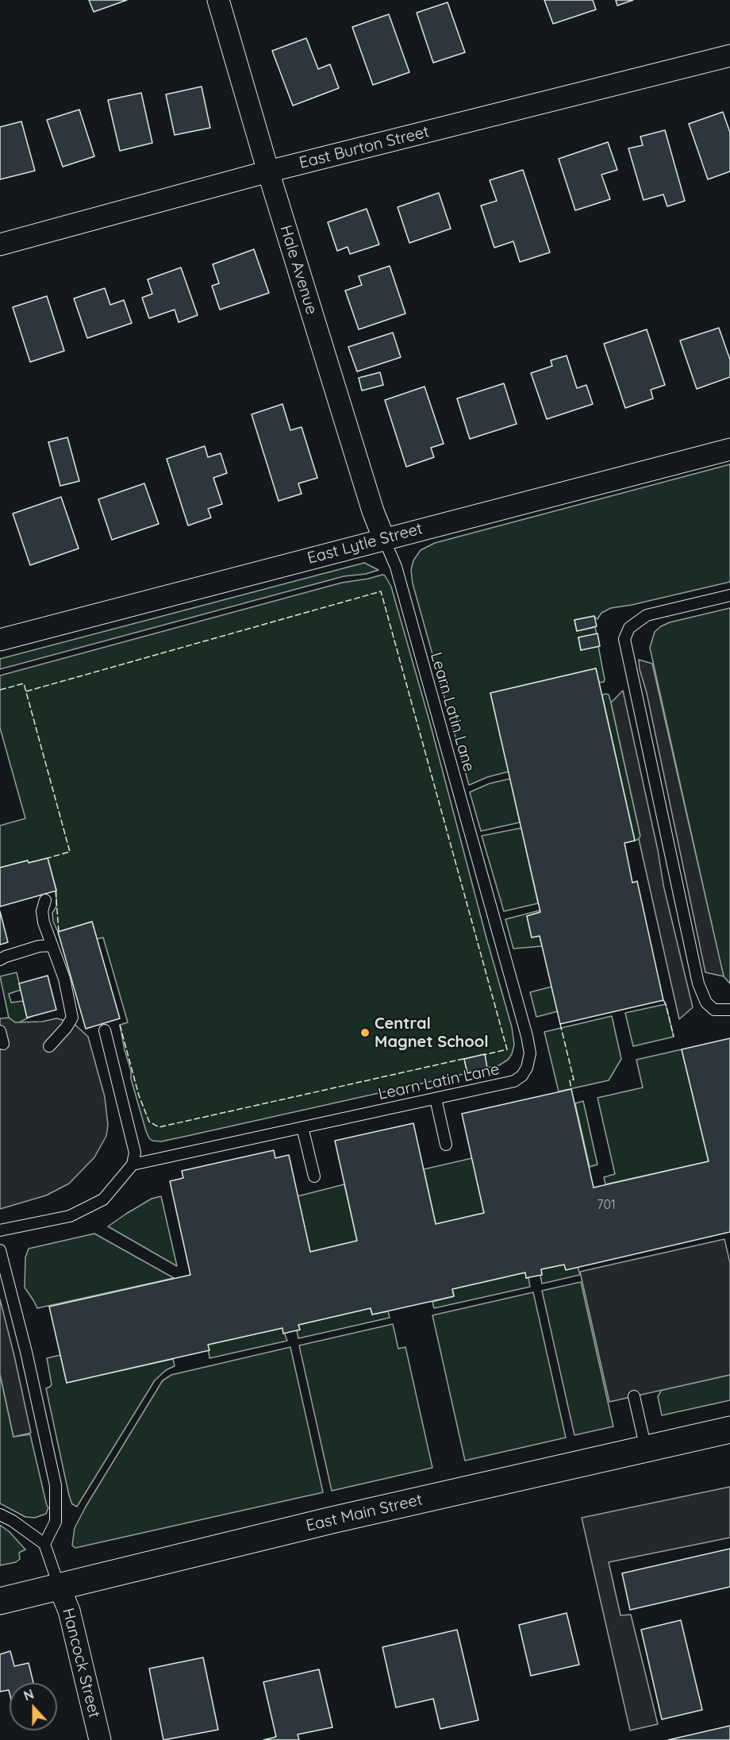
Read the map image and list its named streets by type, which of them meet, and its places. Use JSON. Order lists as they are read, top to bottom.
{
  "streets": {
    "street": [
      "East Burton Street",
      "Hale Avenue",
      "East Lytle Street",
      "East Main Street",
      "Hancock Street"
    ],
    "lane": ["Learn Latin Lane"]
  },
  "crossings": [
    ["East Burton Street", "Hale Avenue"],
    ["Hale Avenue", "East Lytle Street"],
    ["Hale Avenue", "Learn Latin Lane"],
    ["East Lytle Street", "Learn Latin Lane"],
    ["East Main Street", "Hancock Street"]
  ],
  "places": ["Central Magnet School"],
  "house_numbers": ["701"],
  "north": "top"
}
